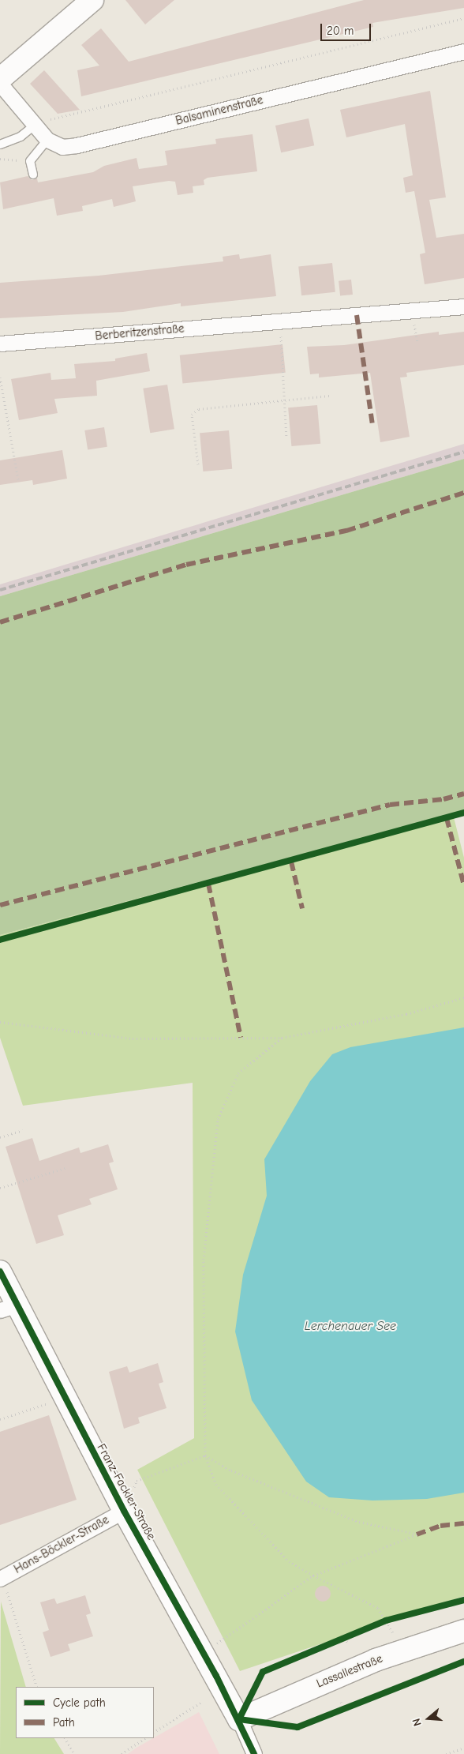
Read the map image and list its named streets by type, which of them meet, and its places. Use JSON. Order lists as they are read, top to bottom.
{
  "streets": {
    "street": [
      "Balsaminenstraße",
      "Berberitzenstraße",
      "Franz-Fackler-Straße",
      "Hans-Böckler-Straße",
      "Lassallestraße"
    ]
  },
  "crossings": [
    ["Franz-Fackler-Straße", "Hans-Böckler-Straße"],
    ["Franz-Fackler-Straße", "Lassallestraße"]
  ],
  "water": ["Lerchenauer See"],
  "legend": ["Cycle path", "Path"],
  "scale_bar": "20 m",
  "north": "left"
}
